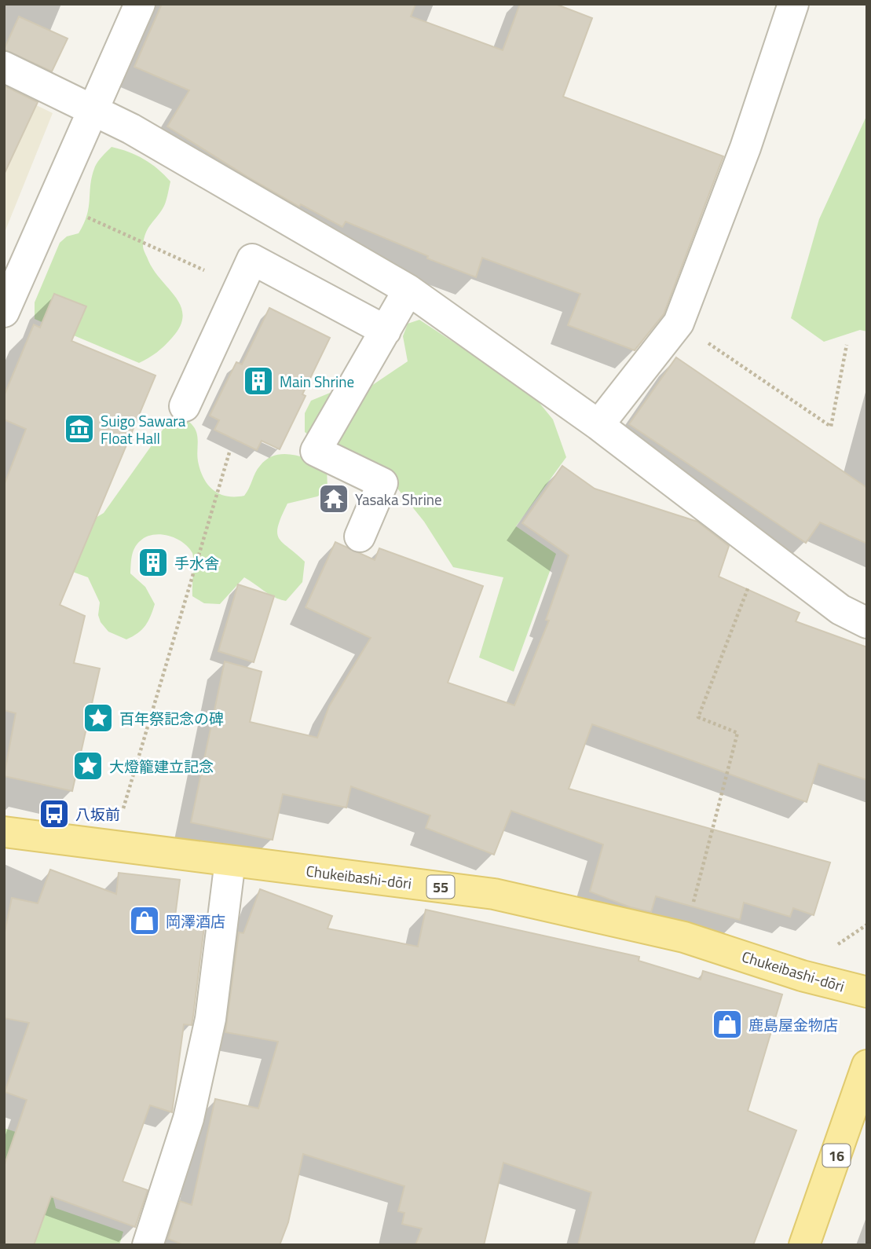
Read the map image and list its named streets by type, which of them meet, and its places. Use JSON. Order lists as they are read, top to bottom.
{
  "streets": {
    "main road": ["Chukeibashi-dōri", "55", "16"]
  },
  "places": {
    "building": ["Main Shrine", "手水舎"],
    "museum": ["Suigo Sawara Float Hall"],
    "temple": ["Yasaka Shrine"],
    "place": ["百年祭記念の碑", "大燈籠建立記念"],
    "bus stop": ["八坂前"],
    "shop": ["岡澤酒店", "鹿島屋金物店"]
  }
}
